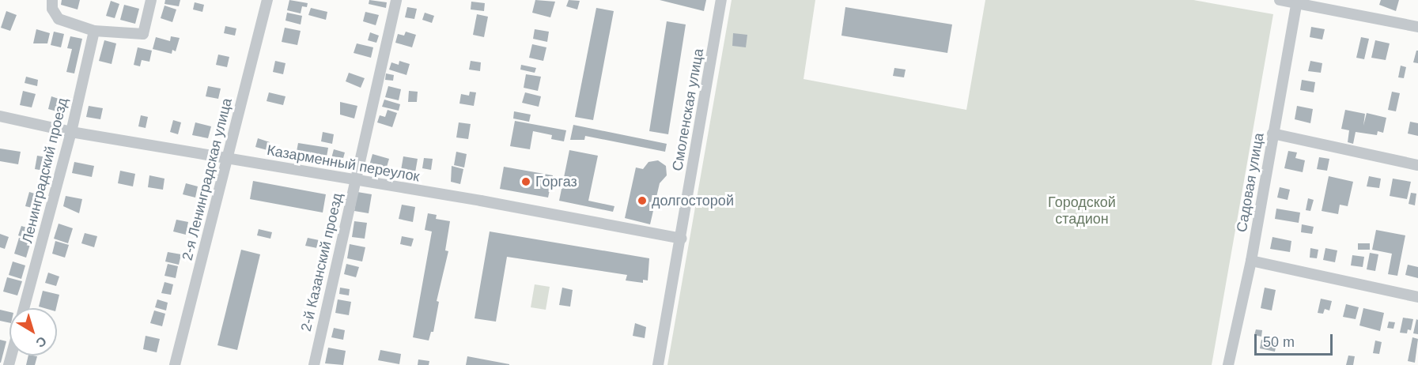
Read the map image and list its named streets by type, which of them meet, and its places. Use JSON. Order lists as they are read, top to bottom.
{
  "streets": {
    "street": [
      "Смоленская улица",
      "Казарменный переулок",
      "Ленинградский проезд",
      "2-я Ленинградская улица",
      "Садовая улица",
      "2-й Казанский проезд"
    ]
  },
  "crossings": [
    ["Смоленская улица", "Казарменный переулок"],
    ["Казарменный переулок", "Ленинградский проезд"],
    ["Казарменный переулок", "2-я Ленинградская улица"],
    ["Казарменный переулок", "2-й Казанский проезд"]
  ],
  "parks": ["Городской стадион"],
  "places": ["Горгаз", "долгосторой"],
  "scale_bar": "50 m",
  "north": "bottom right"
}
